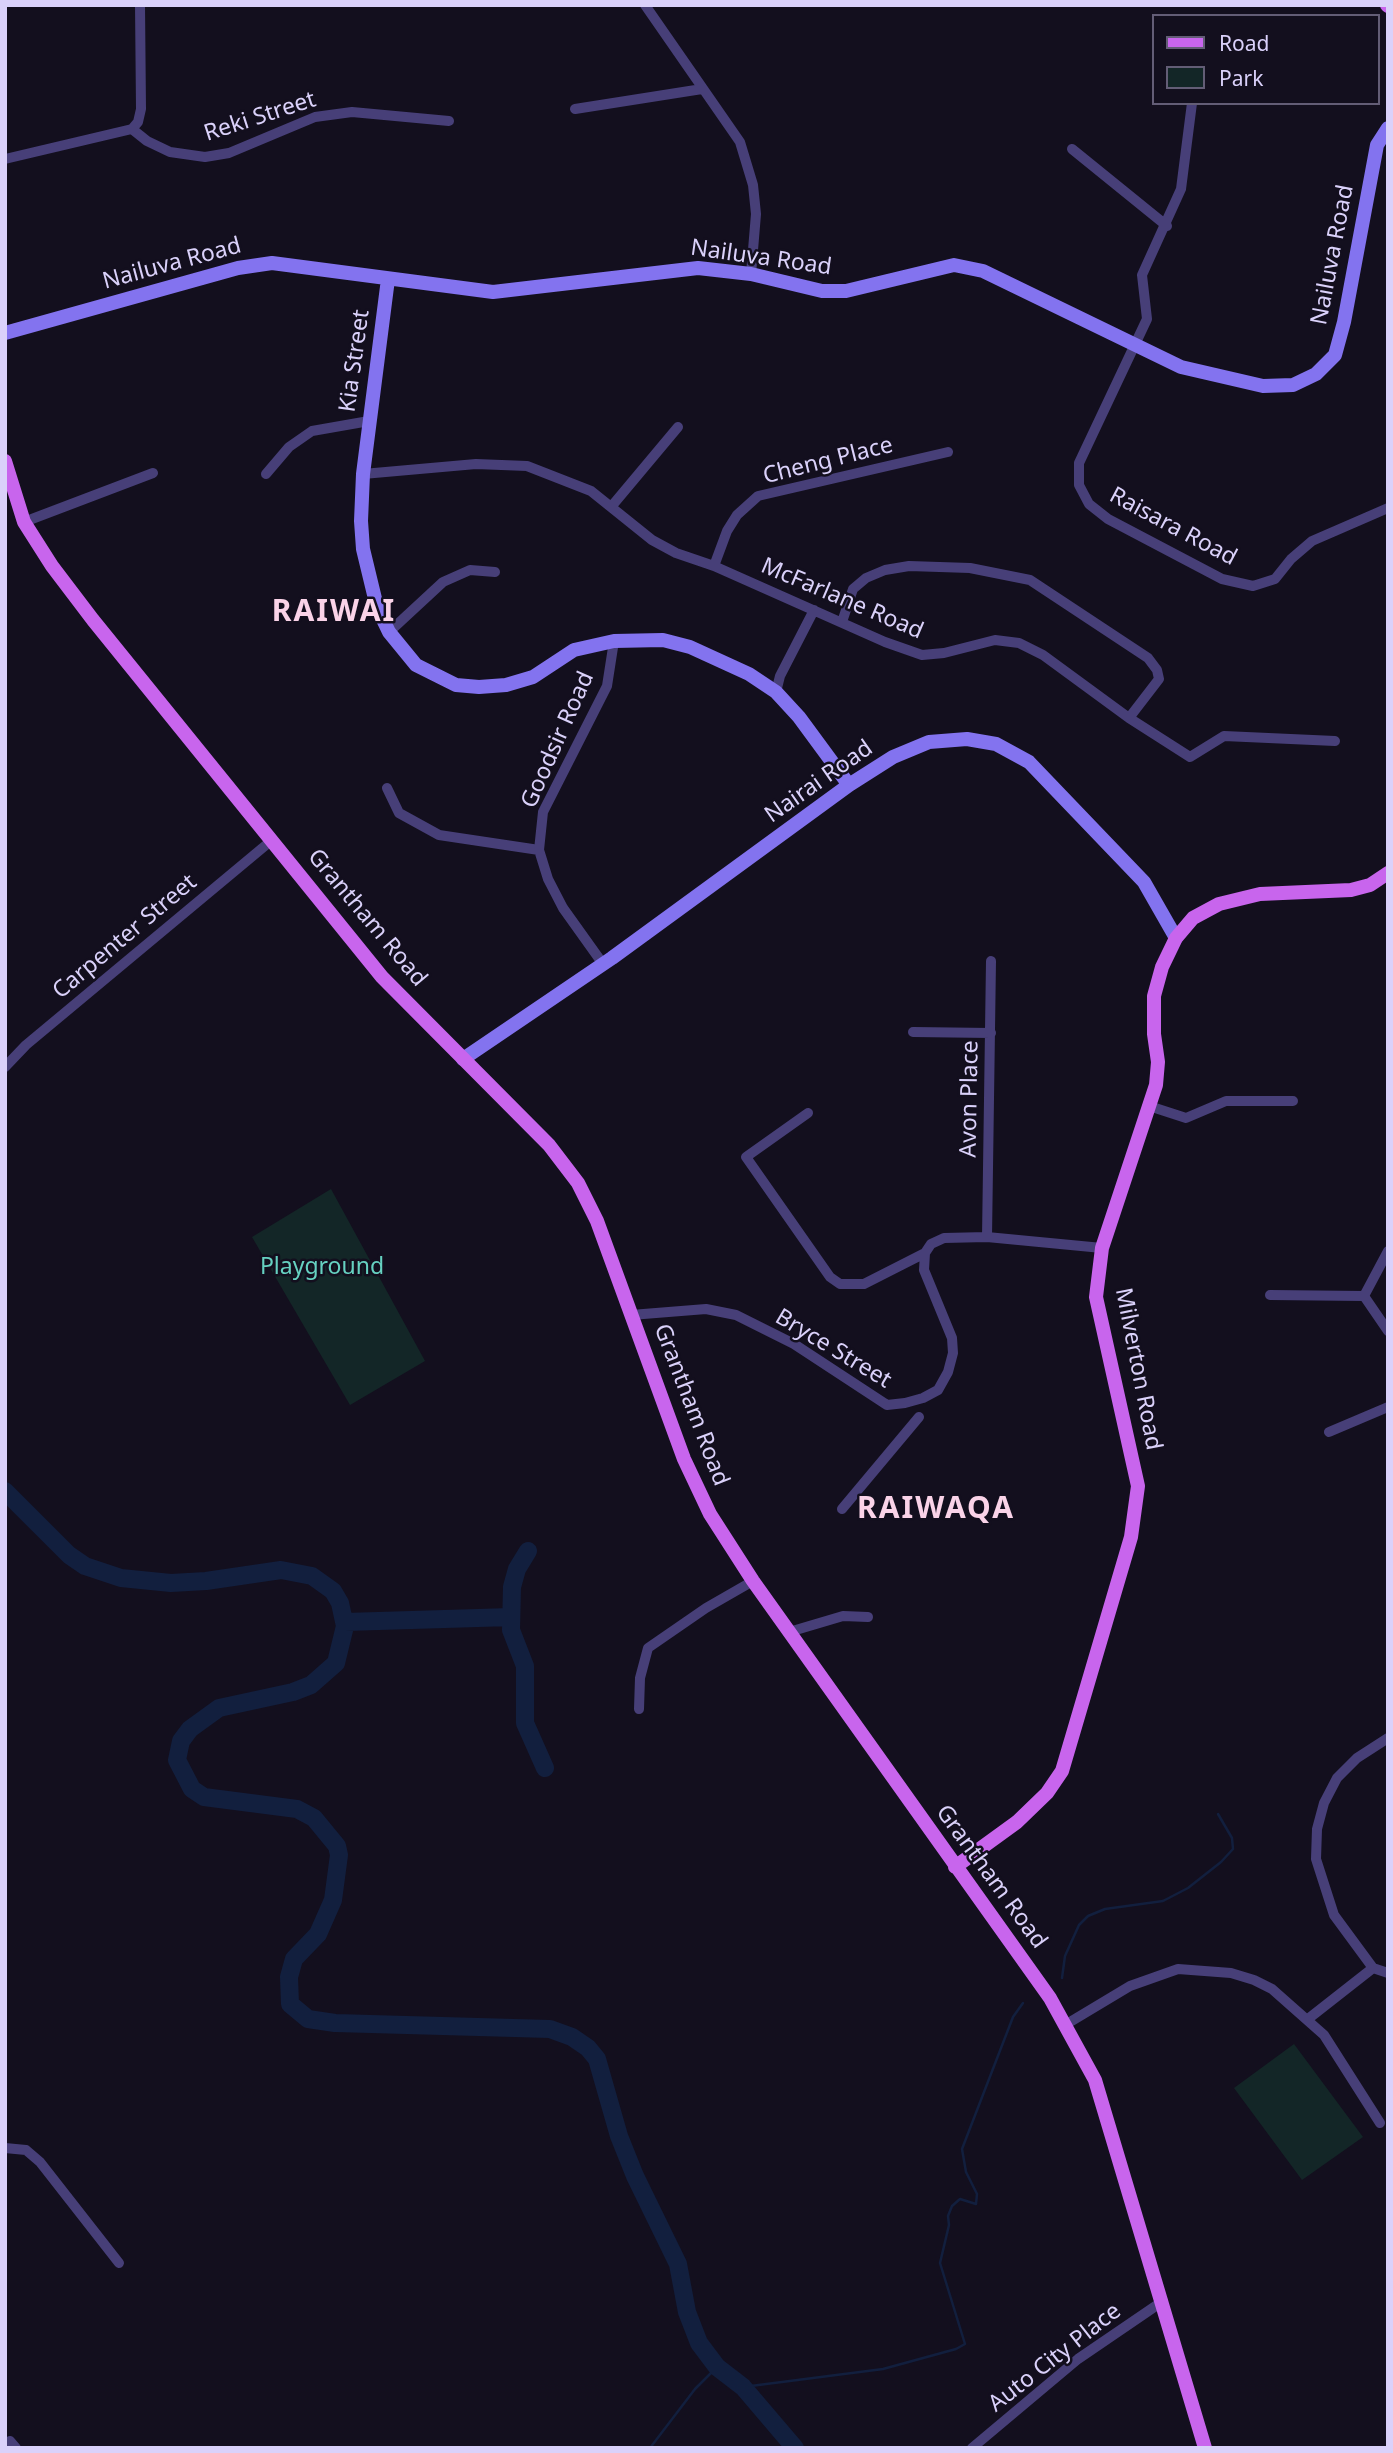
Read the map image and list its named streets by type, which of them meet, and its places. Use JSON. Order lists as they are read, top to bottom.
{
  "streets": {
    "main road": ["Grantham Road", "Milverton Road"],
    "street": [
      "Reki Street",
      "Nailuva Road",
      "Kia Street",
      "Cheng Place",
      "Raisara Road",
      "McFarlane Road",
      "Goodsir Road",
      "Nairai Road",
      "Carpenter Street",
      "Avon Place",
      "Bryce Street",
      "Auto City Place"
    ]
  },
  "crossings": [
    ["Nailuva Road", "Kia Street"],
    ["Nailuva Road", "Raisara Road"],
    ["Kia Street", "McFarlane Road"],
    ["Kia Street", "Goodsir Road"],
    ["Kia Street", "Nairai Road"],
    ["Cheng Place", "McFarlane Road"],
    ["Goodsir Road", "Nairai Road"],
    ["Nairai Road", "Grantham Road"],
    ["Nairai Road", "Milverton Road"],
    ["Grantham Road", "Carpenter Street"],
    ["Grantham Road", "Bryce Street"],
    ["Grantham Road", "Milverton Road"],
    ["Grantham Road", "Auto City Place"]
  ],
  "districts": ["RAIWAI", "RAIWAQA"],
  "parks": ["Playground"],
  "legend": ["Road", "Park"]
}
